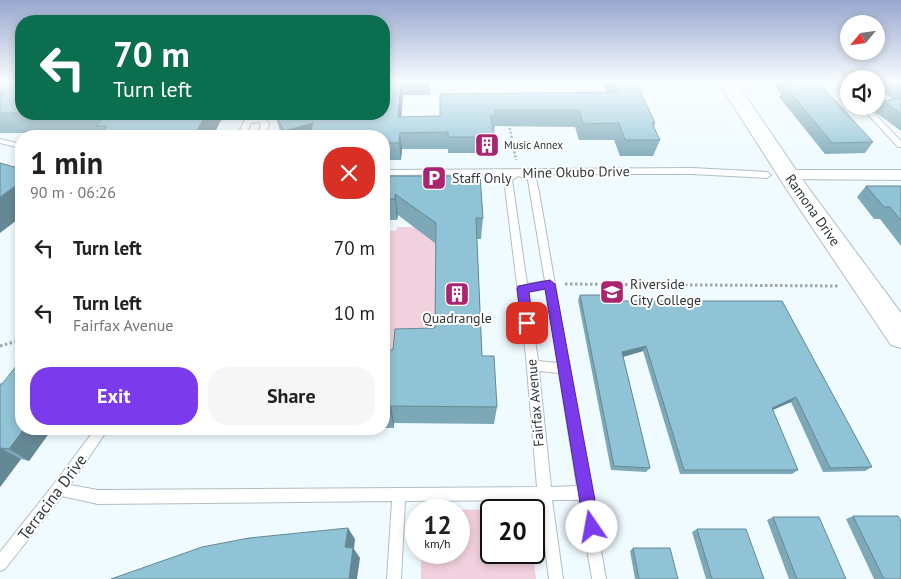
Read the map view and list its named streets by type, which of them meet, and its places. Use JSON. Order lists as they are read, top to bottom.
{
  "streets": {
    "street": ["Ramona Drive"],
    "lane": ["Mine Okubo Drive", "Fairfax Avenue", "Terracina Drive"]
  },
  "crossings": [
    ["Mine Okubo Drive", "Ramona Drive"],
    ["Mine Okubo Drive", "Fairfax Avenue"]
  ],
  "places": {
    "building": ["Music Annex", "Quadrangle"],
    "parking": ["Staff Only"],
    "school or university": ["Riverside City College"]
  },
  "north": "bottom left",
  "page": {
    "turn": ["70 m", "Turn left"],
    "heading": ["1 min", "90 m · 06:26"],
    "list": [
      {
        "name": "Turn left",
        "value": "70 m"
      },
      {
        "name": "Turn left",
        "note": "Fairfax Avenue",
        "value": "10 m"
      }
    ],
    "buttons": ["Exit", "Share"],
    "speed": "12 km/h",
    "limit": "20"
  }
}
